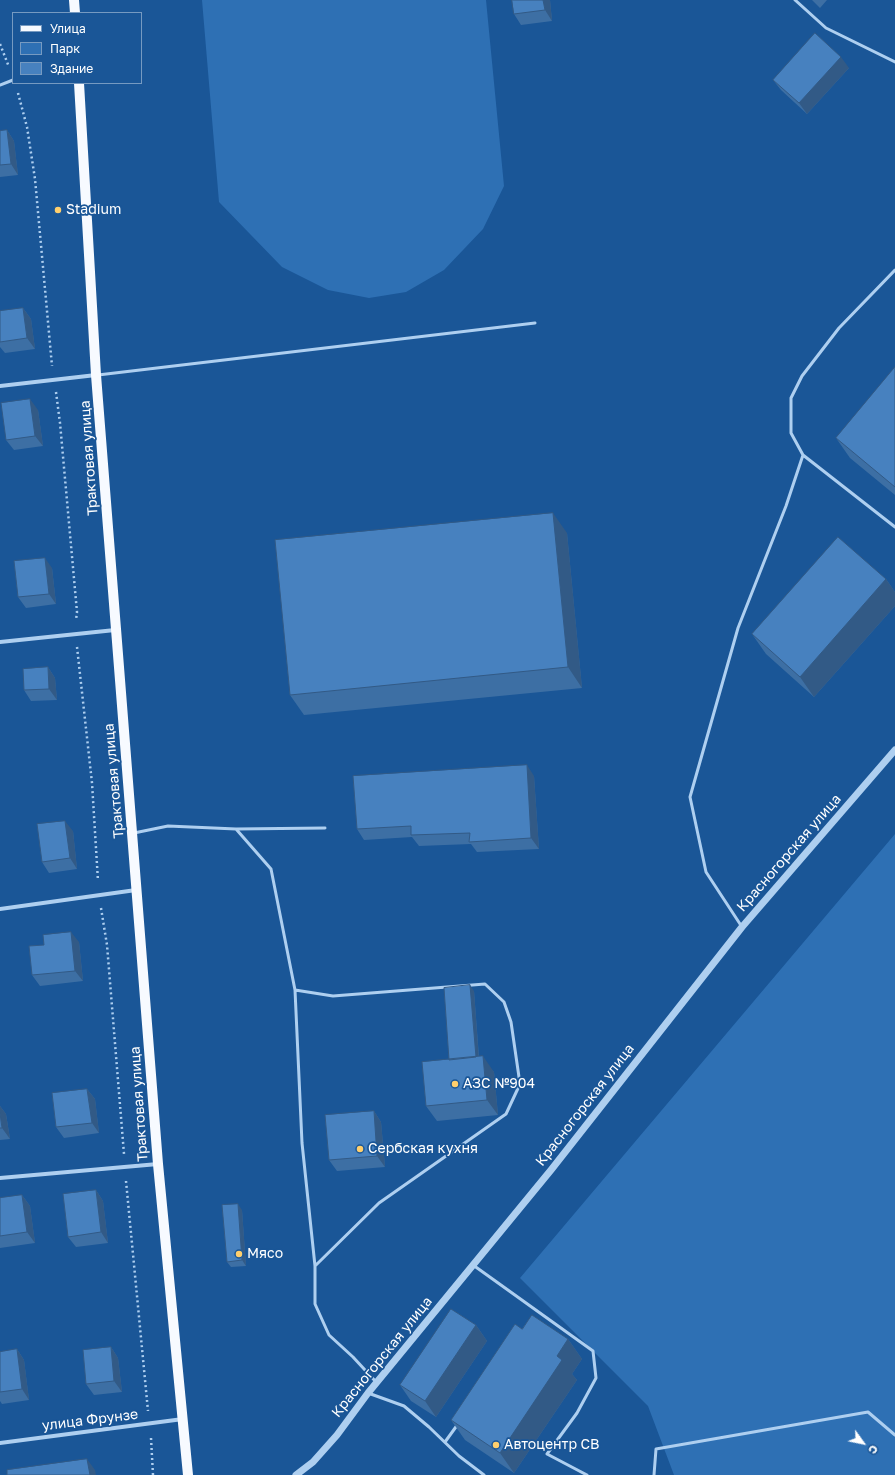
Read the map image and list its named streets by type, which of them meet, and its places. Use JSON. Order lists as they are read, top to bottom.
{
  "streets": {
    "main road": ["Трактовая улица"],
    "street": ["Красногорская улица", "улица Фрунзе"]
  },
  "crossings": [
    ["Трактовая улица", "улица Фрунзе"]
  ],
  "places": [
    "Stadium",
    "АЗС №904",
    "Сербская кухня",
    "Мясо",
    "Автоцентр СВ"
  ],
  "legend": ["Улица", "Парк", "Здание"],
  "north": "bottom right"
}
